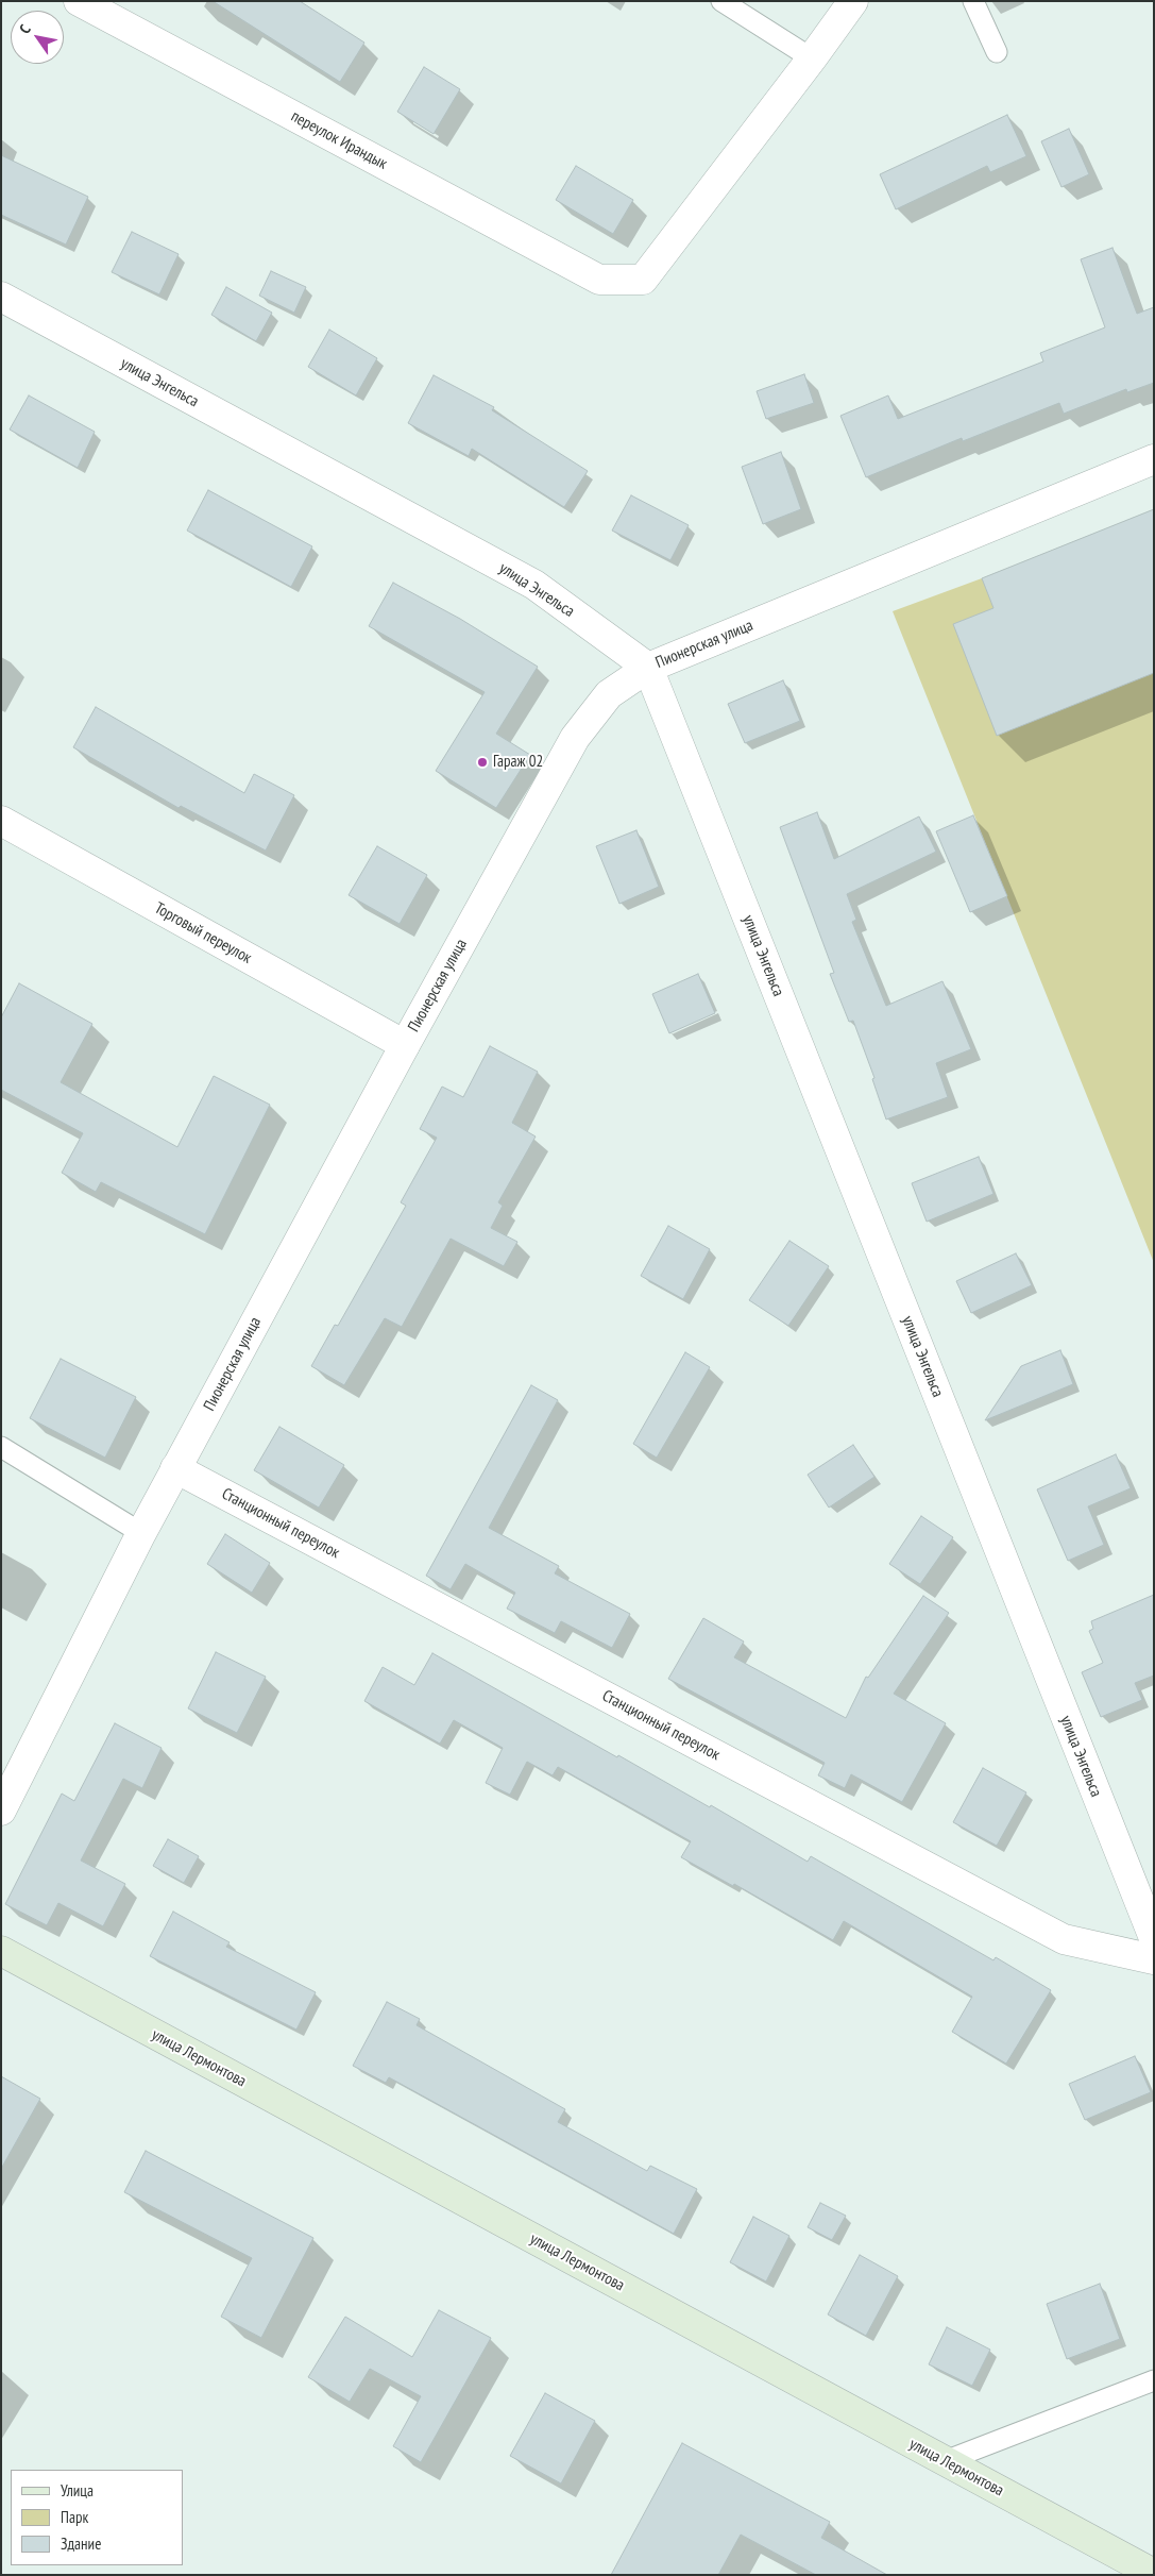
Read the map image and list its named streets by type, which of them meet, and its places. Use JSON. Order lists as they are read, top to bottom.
{
  "streets": {
    "main road": ["улица Лермонтова"],
    "street": [
      "переулок Ирандык",
      "улица Энгельса",
      "Пионерская улица",
      "Торговый переулок",
      "Станционный переулок"
    ]
  },
  "crossings": [
    ["улица Энгельса", "Пионерская улица"],
    ["Пионерская улица", "Торговый переулок"],
    ["Пионерская улица", "Станционный переулок"]
  ],
  "places": ["Гараж 02"],
  "legend": ["Улица", "Парк", "Здание"],
  "north": "top left"
}
